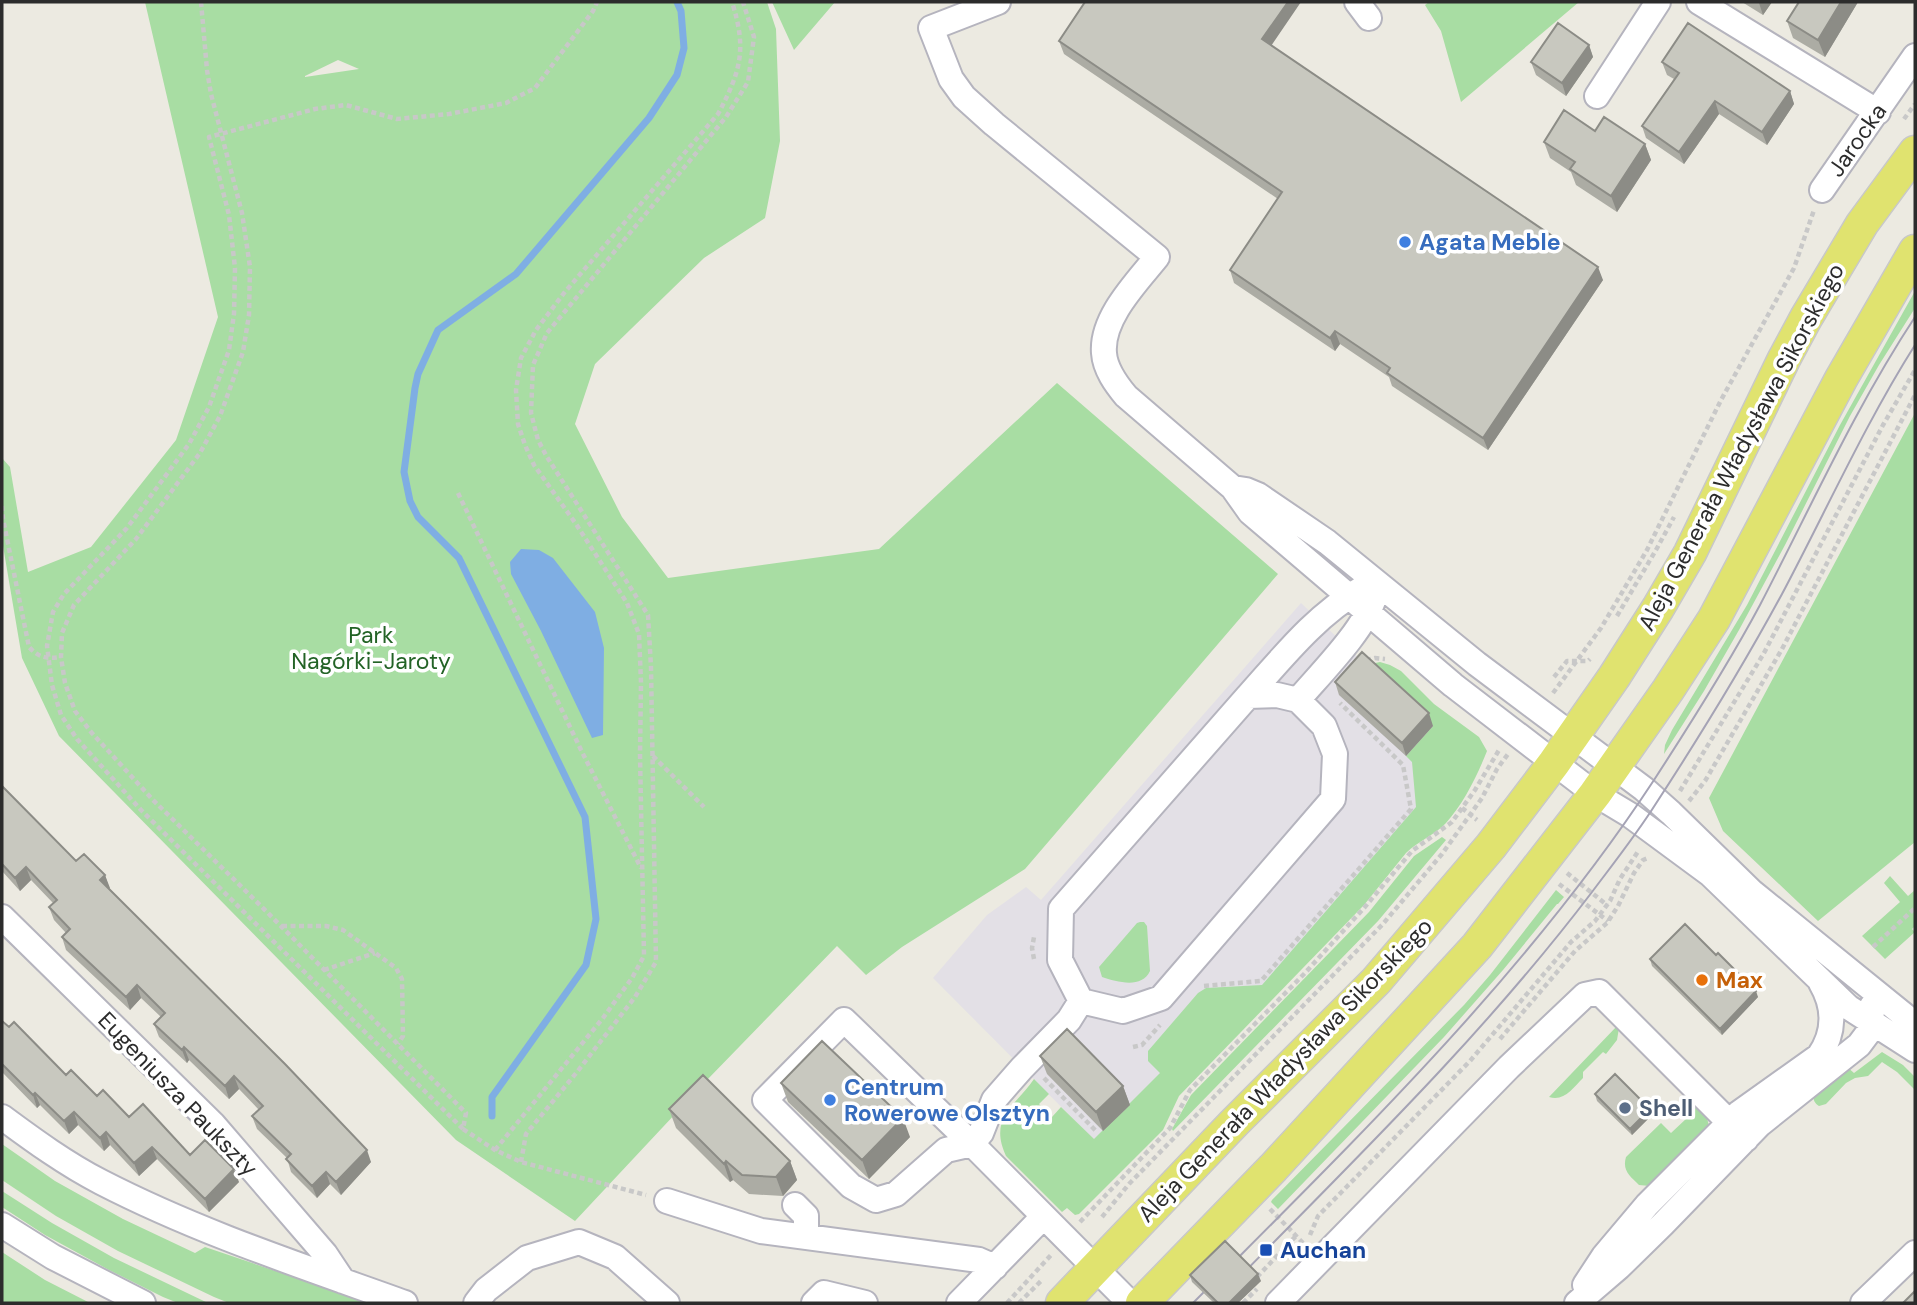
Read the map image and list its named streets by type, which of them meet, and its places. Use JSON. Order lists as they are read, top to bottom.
{
  "streets": {
    "main road": ["Aleja Generała Władysława Sikorskiego"],
    "street": ["Jarocka", "Eugeniusza Paukszty"]
  },
  "parks": ["Park Nagórki-Jaroty"],
  "places": {
    "other": [
      "Agata Meble",
      "Max",
      "Centrum Rowerowe Olsztyn",
      "Shell"
    ],
    "transit": ["Auchan"]
  }
}
